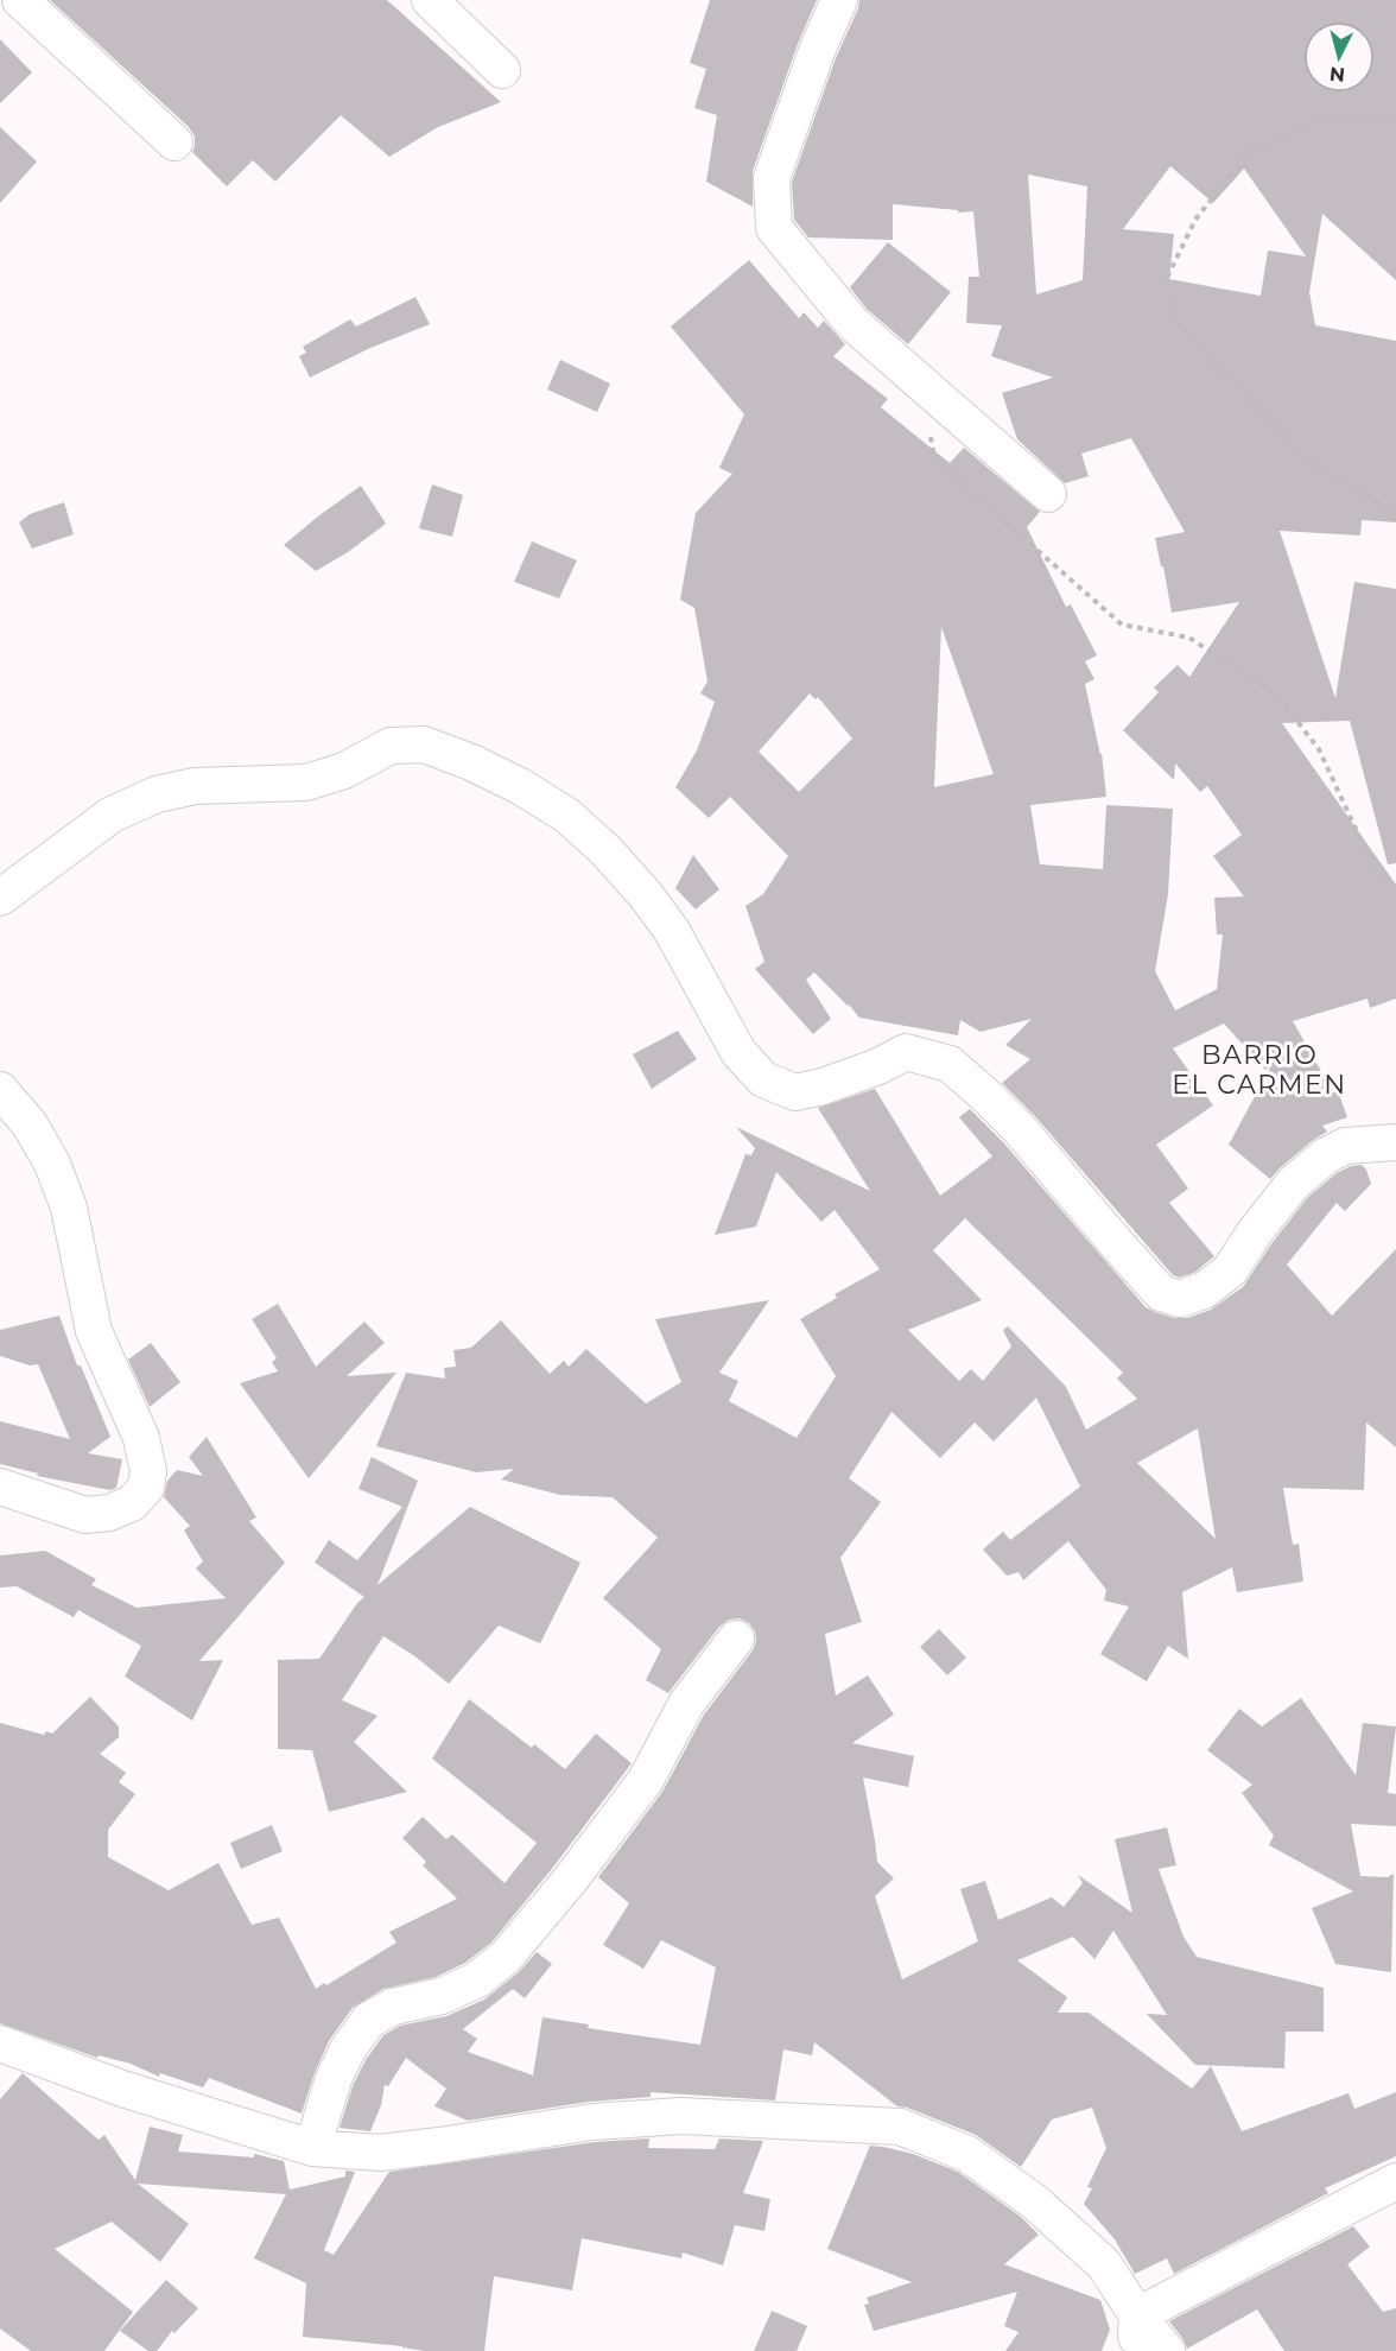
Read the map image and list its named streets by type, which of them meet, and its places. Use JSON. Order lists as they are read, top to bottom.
{
  "districts": ["BARRIO EL CARMEN"],
  "north": "bottom"
}
